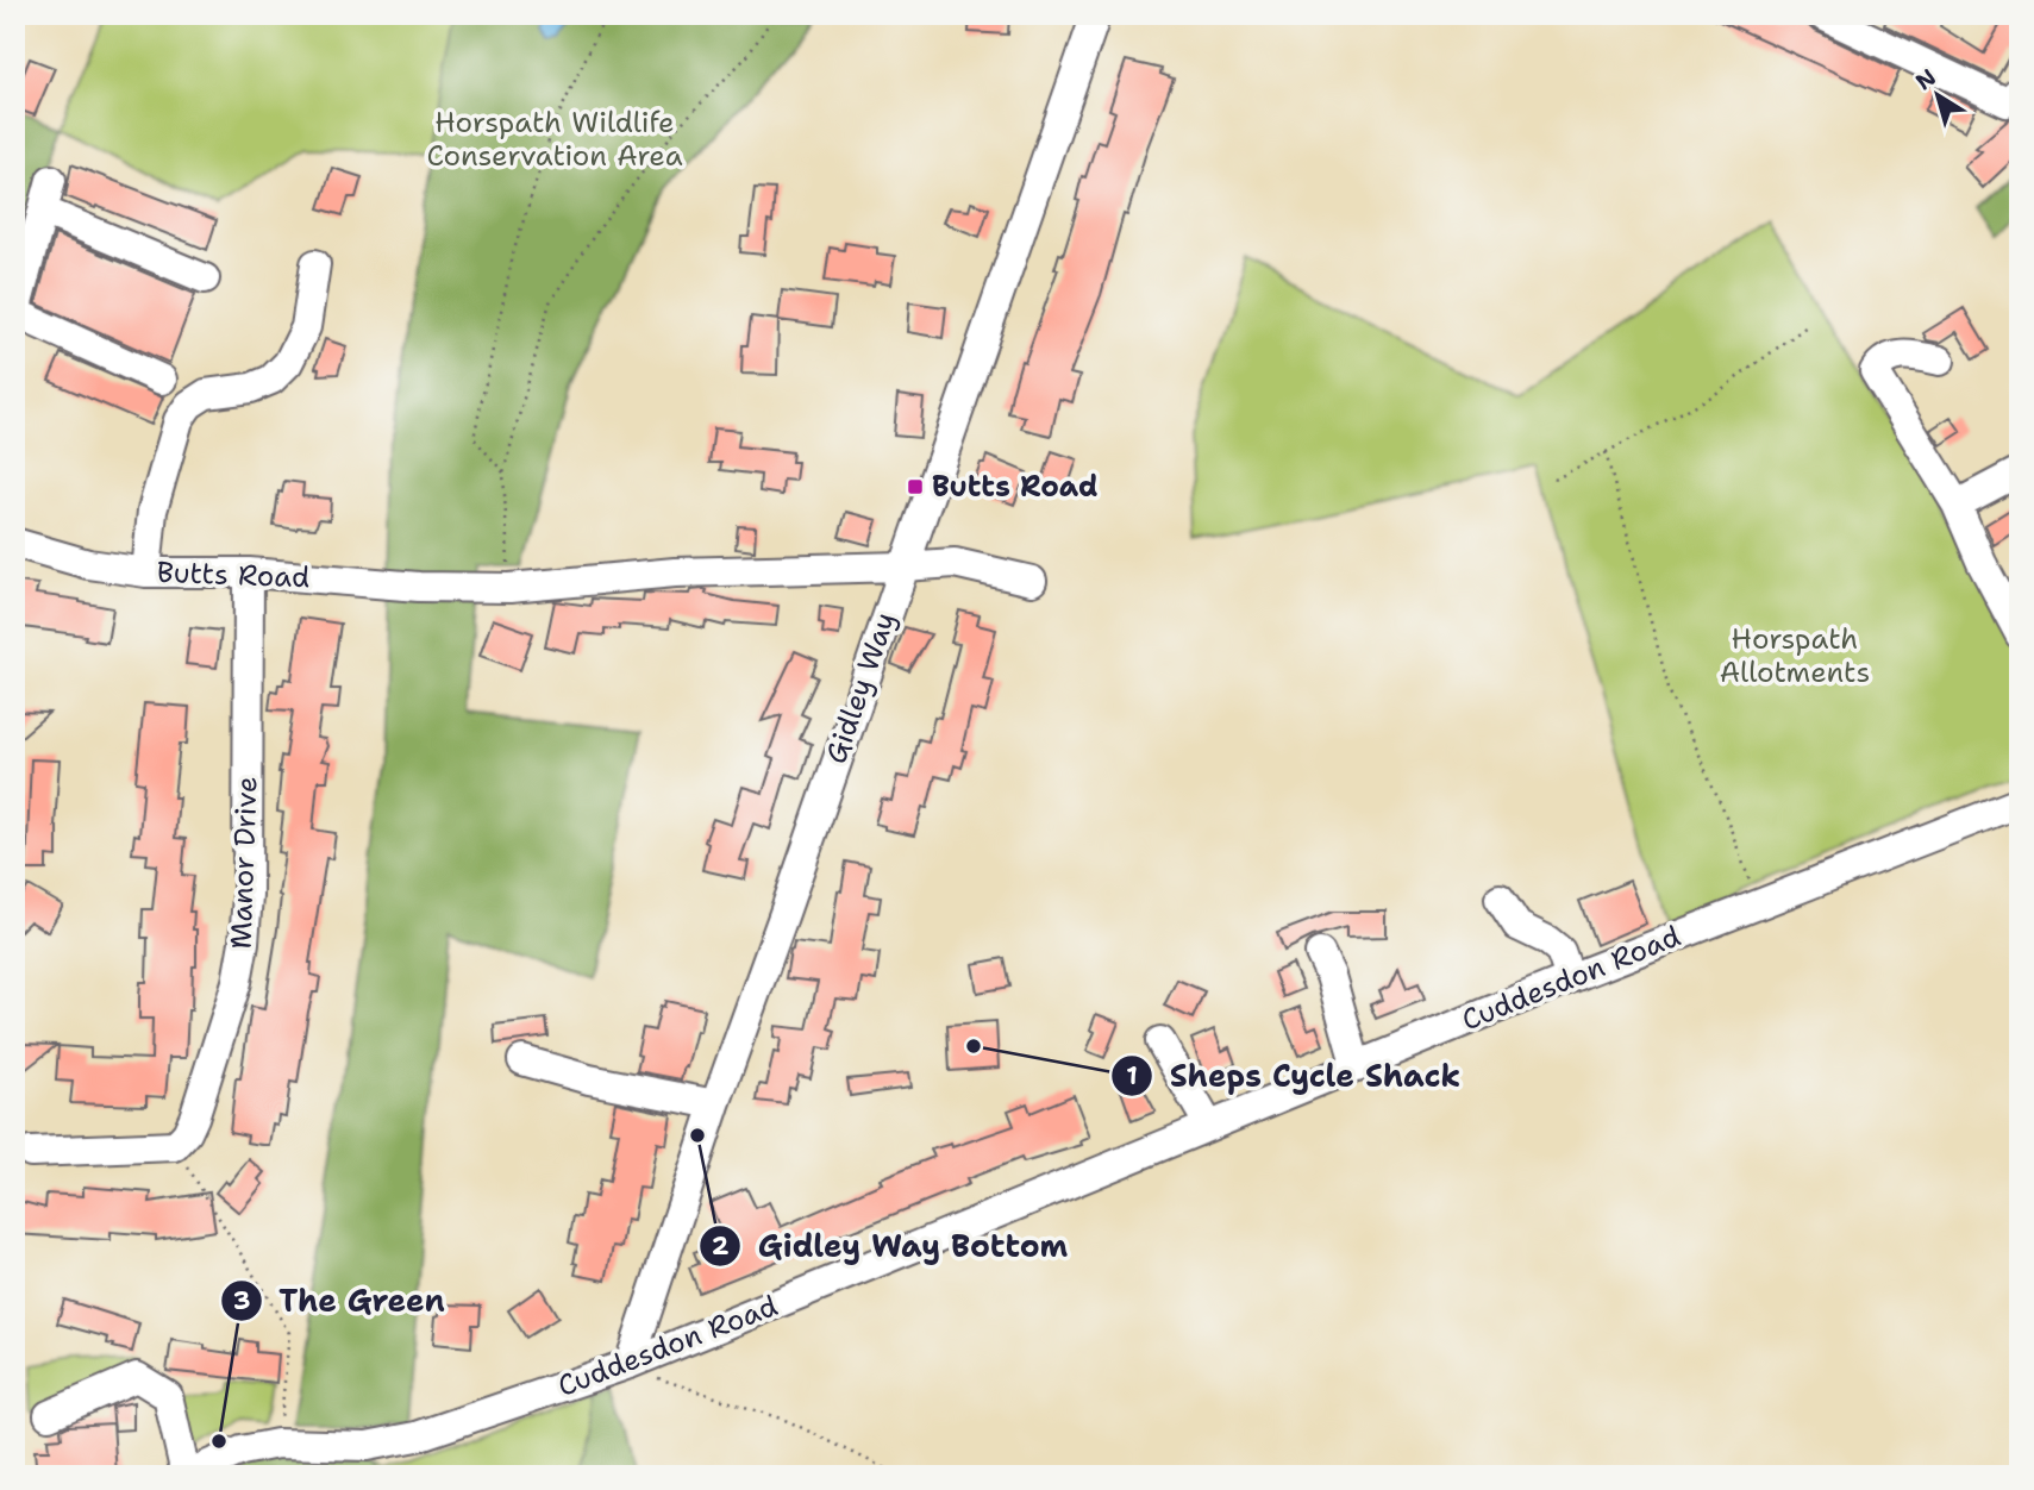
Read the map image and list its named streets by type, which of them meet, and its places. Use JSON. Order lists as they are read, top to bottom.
{
  "streets": {
    "street": [
      "Butts Road",
      "Gidley Way",
      "Manor Drive",
      "Cuddesdon Road"
    ]
  },
  "crossings": [
    ["Butts Road", "Gidley Way"],
    ["Butts Road", "Manor Drive"],
    ["Gidley Way", "Cuddesdon Road"]
  ],
  "parks": ["Horspath Wildlife Conservation Area", "Horspath Allotments"],
  "places": {
    "transit": ["Butts Road"],
    "other": ["Sheps Cycle Shack", "Gidley Way Bottom", "The Green"]
  },
  "north": "top left"
}
